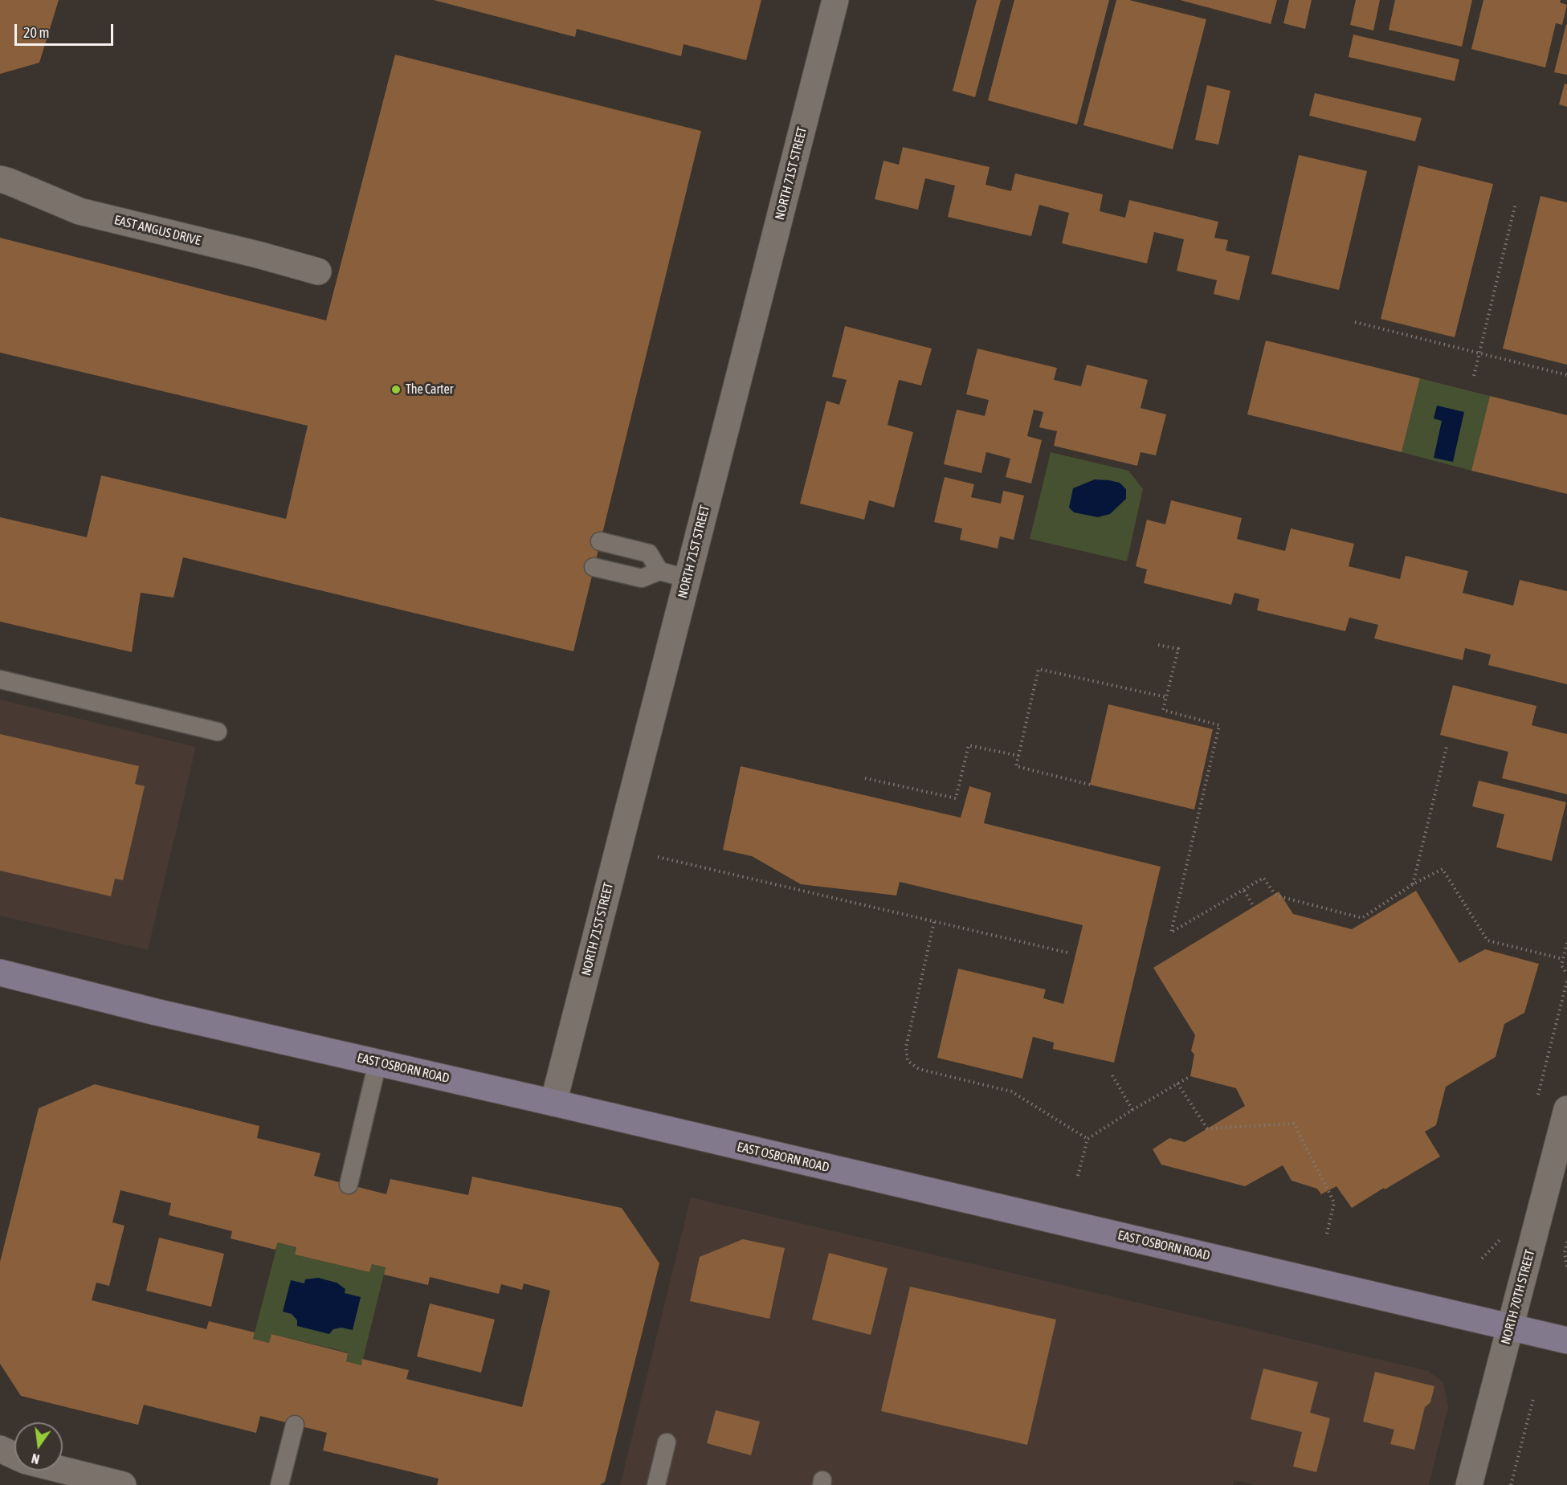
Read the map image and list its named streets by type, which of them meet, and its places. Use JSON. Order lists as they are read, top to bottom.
{
  "streets": {
    "main road": ["EAST OSBORN ROAD"],
    "street": ["NORTH 71ST STREET", "EAST ANGUS DRIVE", "NORTH 70TH STREET"]
  },
  "crossings": [
    ["NORTH 71ST STREET", "EAST OSBORN ROAD"],
    ["EAST OSBORN ROAD", "NORTH 70TH STREET"]
  ],
  "places": ["The Carter"],
  "scale_bar": "20 m",
  "north": "bottom"
}
